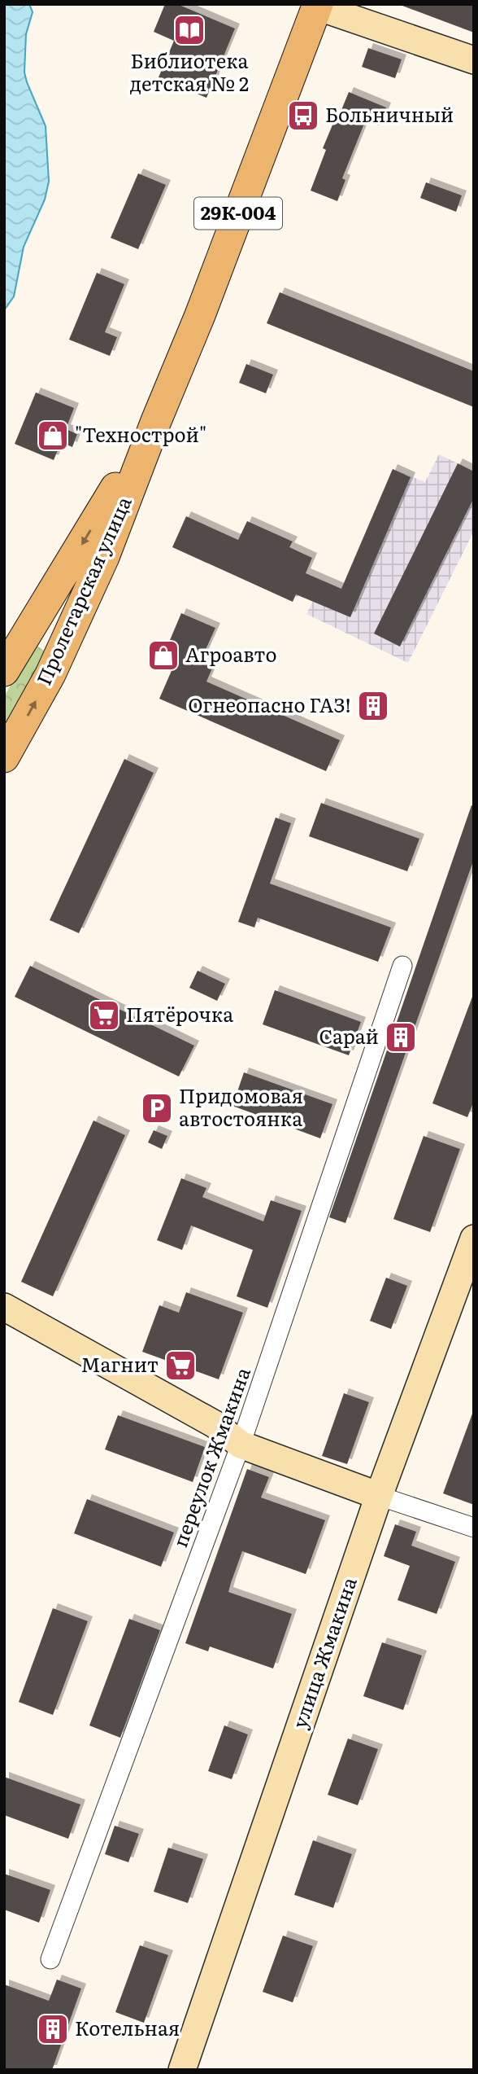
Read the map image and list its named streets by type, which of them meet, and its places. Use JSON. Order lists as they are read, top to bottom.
{
  "streets": {
    "main road": ["29К-004", "Пролетарская улица"],
    "street": ["переулок Жмакина", "улица Жмакина"]
  },
  "places": {
    "library": ["Библиотека детская № 2"],
    "bus stop": ["Больничный"],
    "shop": ["\"Технострой\"", "Агроавто"],
    "building": ["Огнеопасно ГАЗ!", "Сарай", "Котельная"],
    "supermarket": ["Пятёрочка", "Магнит"],
    "parking": ["Придомовая автостоянка"]
  }
}
